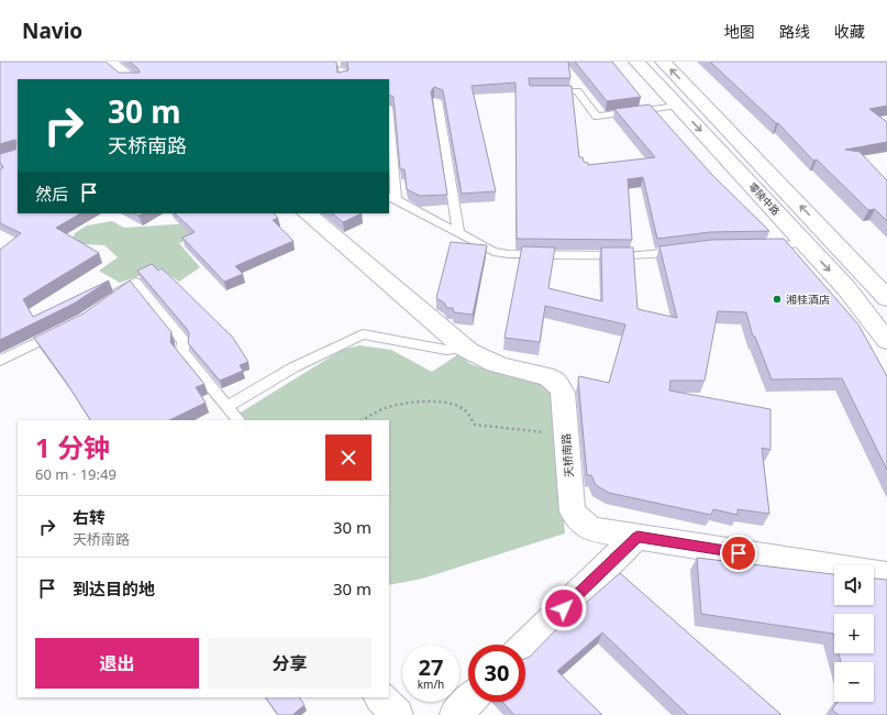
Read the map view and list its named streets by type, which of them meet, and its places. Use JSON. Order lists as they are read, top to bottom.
{
  "streets": {
    "main road": ["零陵中路", "天桥南路"]
  },
  "places": ["湘桂酒店"],
  "page": {
    "header": "Navio",
    "nav": ["地图", "路线", "收藏"],
    "turn": ["30 m", "天桥南路"],
    "then": "然后",
    "heading": ["1 分钟", "60 m · 19:49"],
    "list": [
      {
        "name": "右转",
        "note": "天桥南路",
        "value": "30 m"
      },
      {
        "name": "到达目的地",
        "value": "30 m"
      }
    ],
    "map_buttons": ["+", "−"],
    "buttons": ["退出", "分享"],
    "speed": "27 km/h",
    "limit": "30"
  }
}
